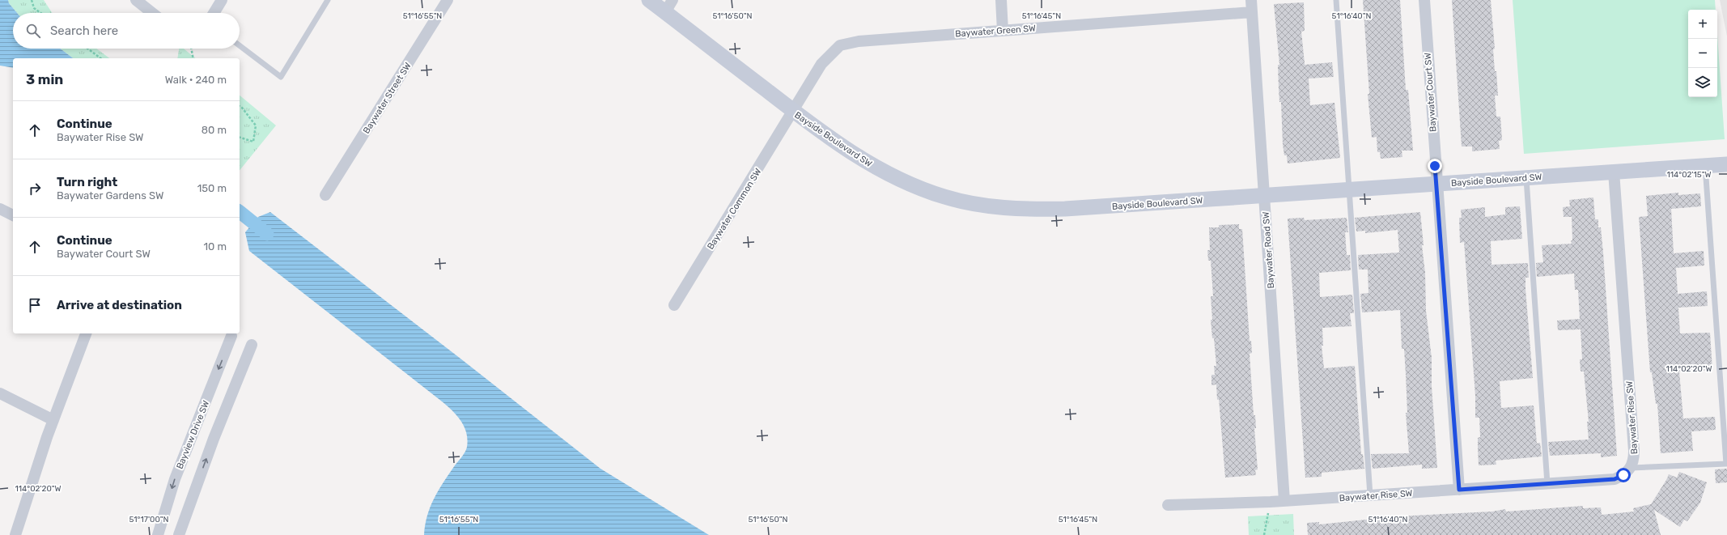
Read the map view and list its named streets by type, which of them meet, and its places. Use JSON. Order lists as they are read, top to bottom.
{
  "streets": {
    "street": [
      "Baywater Green SW",
      "Baywater Court SW",
      "Baywater Street SW",
      "Bayside Boulevard SW",
      "Baywater Common SW",
      "Baywater Road SW",
      "Baywater Rise SW",
      "Bayview Drive SW"
    ]
  },
  "crossings": [
    ["Baywater Green SW", "Bayside Boulevard SW"],
    ["Baywater Green SW", "Baywater Common SW"],
    ["Baywater Green SW", "Baywater Road SW"],
    ["Baywater Court SW", "Bayside Boulevard SW"],
    ["Baywater Court SW", "Baywater Rise SW"],
    ["Bayside Boulevard SW", "Baywater Common SW"],
    ["Bayside Boulevard SW", "Baywater Road SW"],
    ["Bayside Boulevard SW", "Baywater Rise SW"],
    ["Baywater Road SW", "Baywater Rise SW"]
  ],
  "page": {
    "map_buttons": ["+", "−"],
    "search": "Search here",
    "heading": ["3 min", "Walk · 240 m"],
    "list": [
      ["Continue", "Baywater Rise SW", "80 m"],
      ["Turn right", "Baywater Gardens SW", "150 m"],
      ["Continue", "Baywater Court SW", "10 m"],
      "Arrive at destination"
    ]
  },
  "coordinates": [
    "51°16'55\"N",
    "51°16'50\"N",
    "51°16'45\"N",
    "51°16'40\"N",
    "114°02'15\"W",
    "114°02'20\"W",
    "51°17'00\"N"
  ]
}
